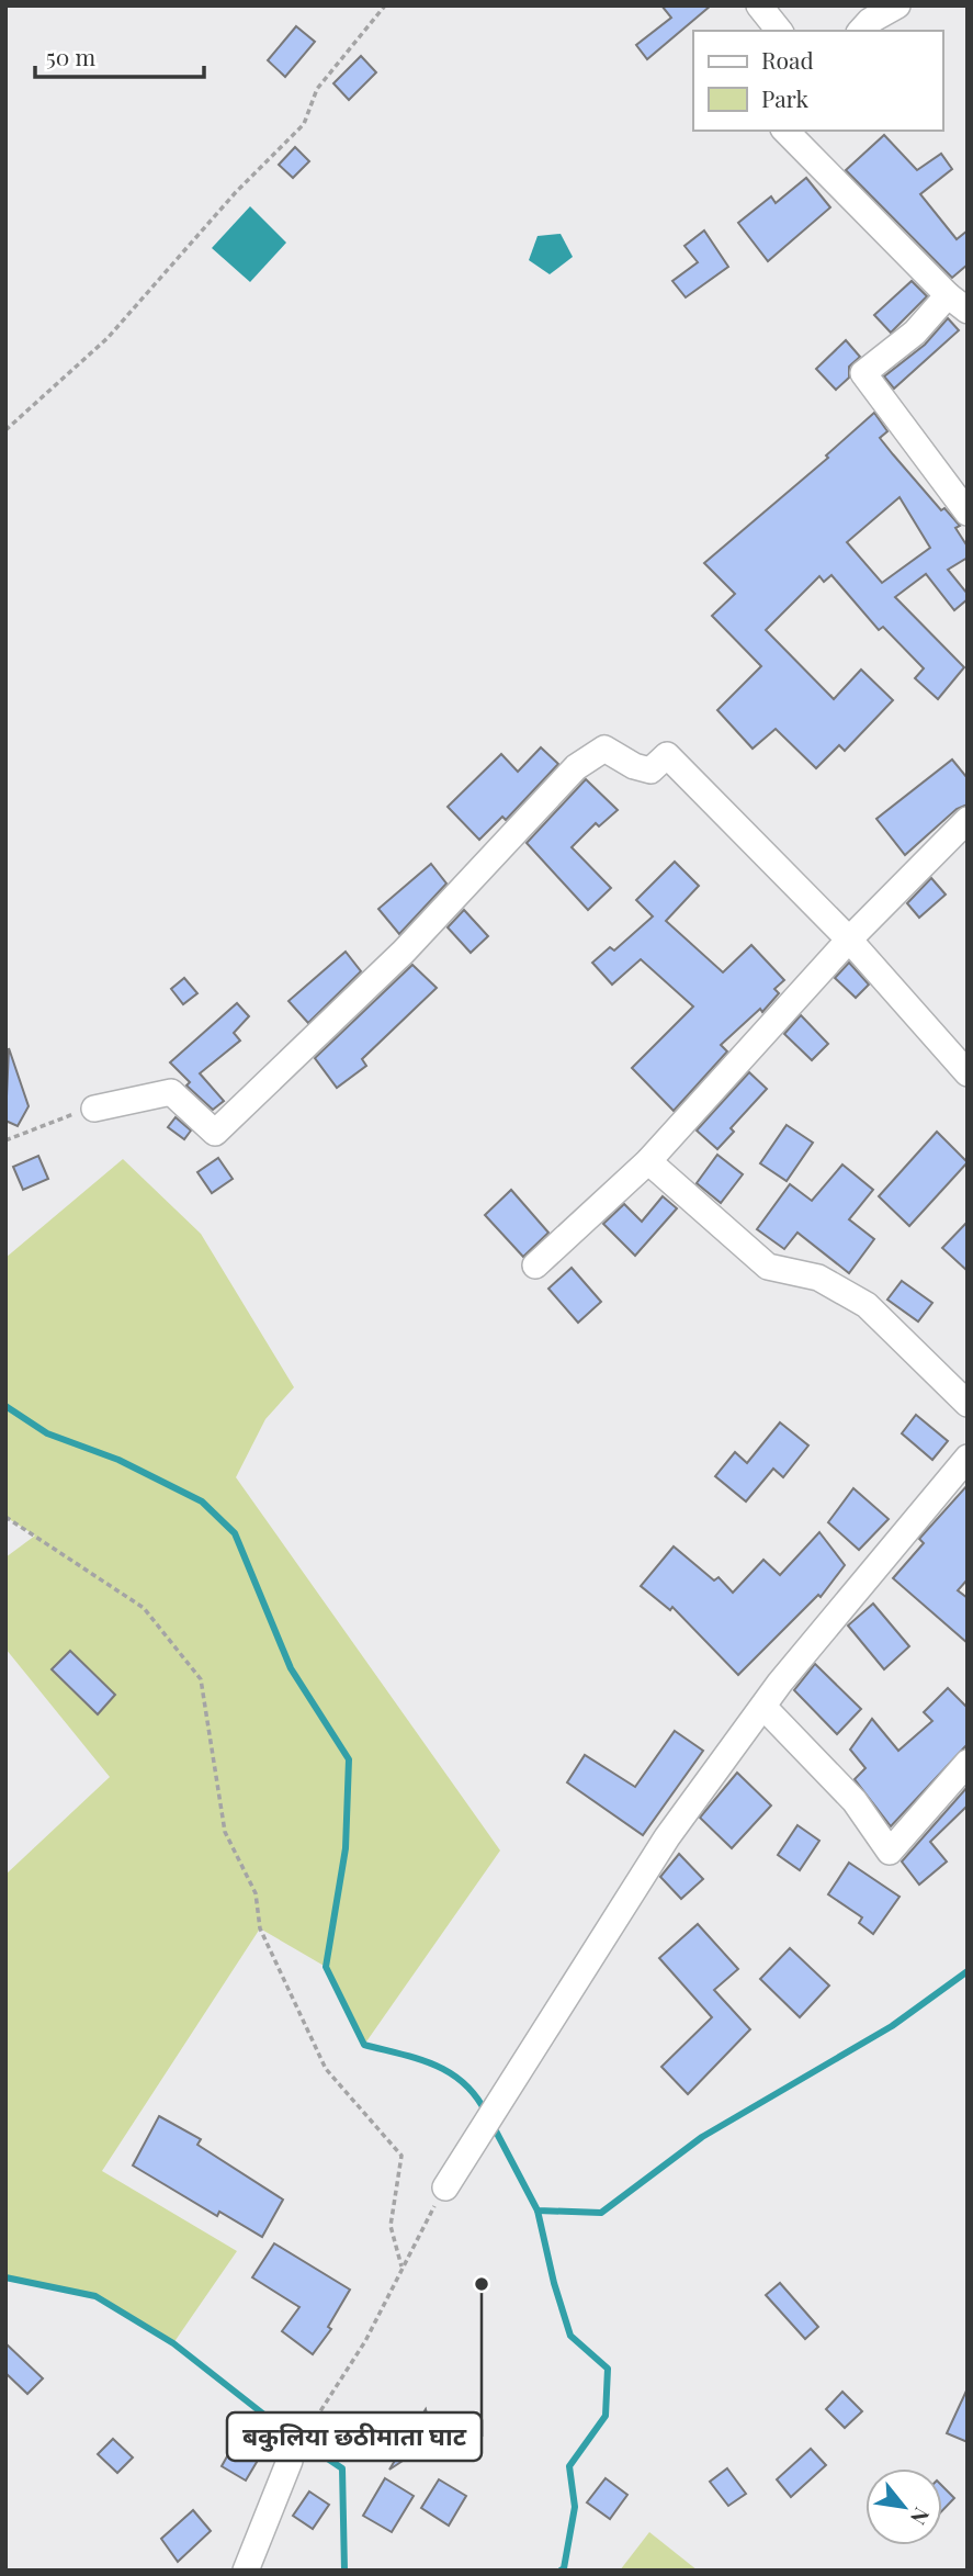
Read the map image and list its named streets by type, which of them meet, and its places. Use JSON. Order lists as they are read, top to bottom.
{
  "places": ["बकुलिया छठीमाता घाट"],
  "legend": ["Road", "Park"],
  "scale_bar": "50 m",
  "north": "bottom right"
}
